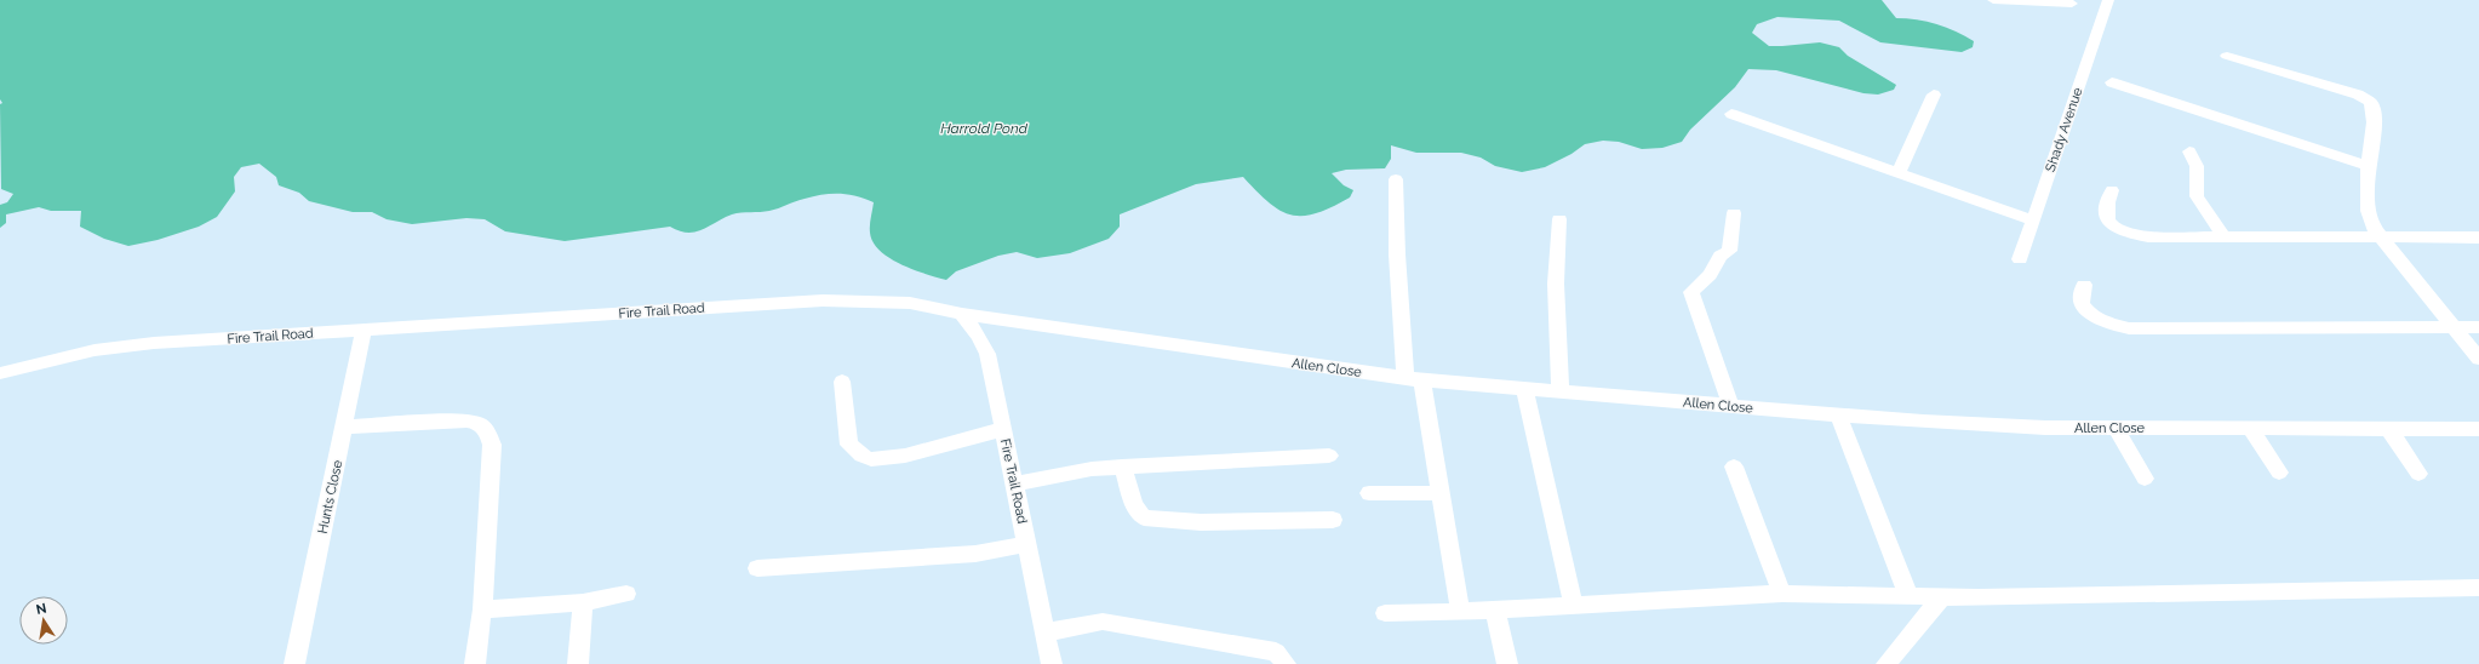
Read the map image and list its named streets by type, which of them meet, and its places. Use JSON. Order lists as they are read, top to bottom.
{
  "streets": {
    "street": [
      "Shady Avenue",
      "Fire Trail Road",
      "Allen Close",
      "Hunts Close"
    ]
  },
  "crossings": [
    ["Fire Trail Road", "Allen Close"],
    ["Fire Trail Road", "Hunts Close"]
  ],
  "water": ["Harrold Pond"],
  "north": "top"
}
